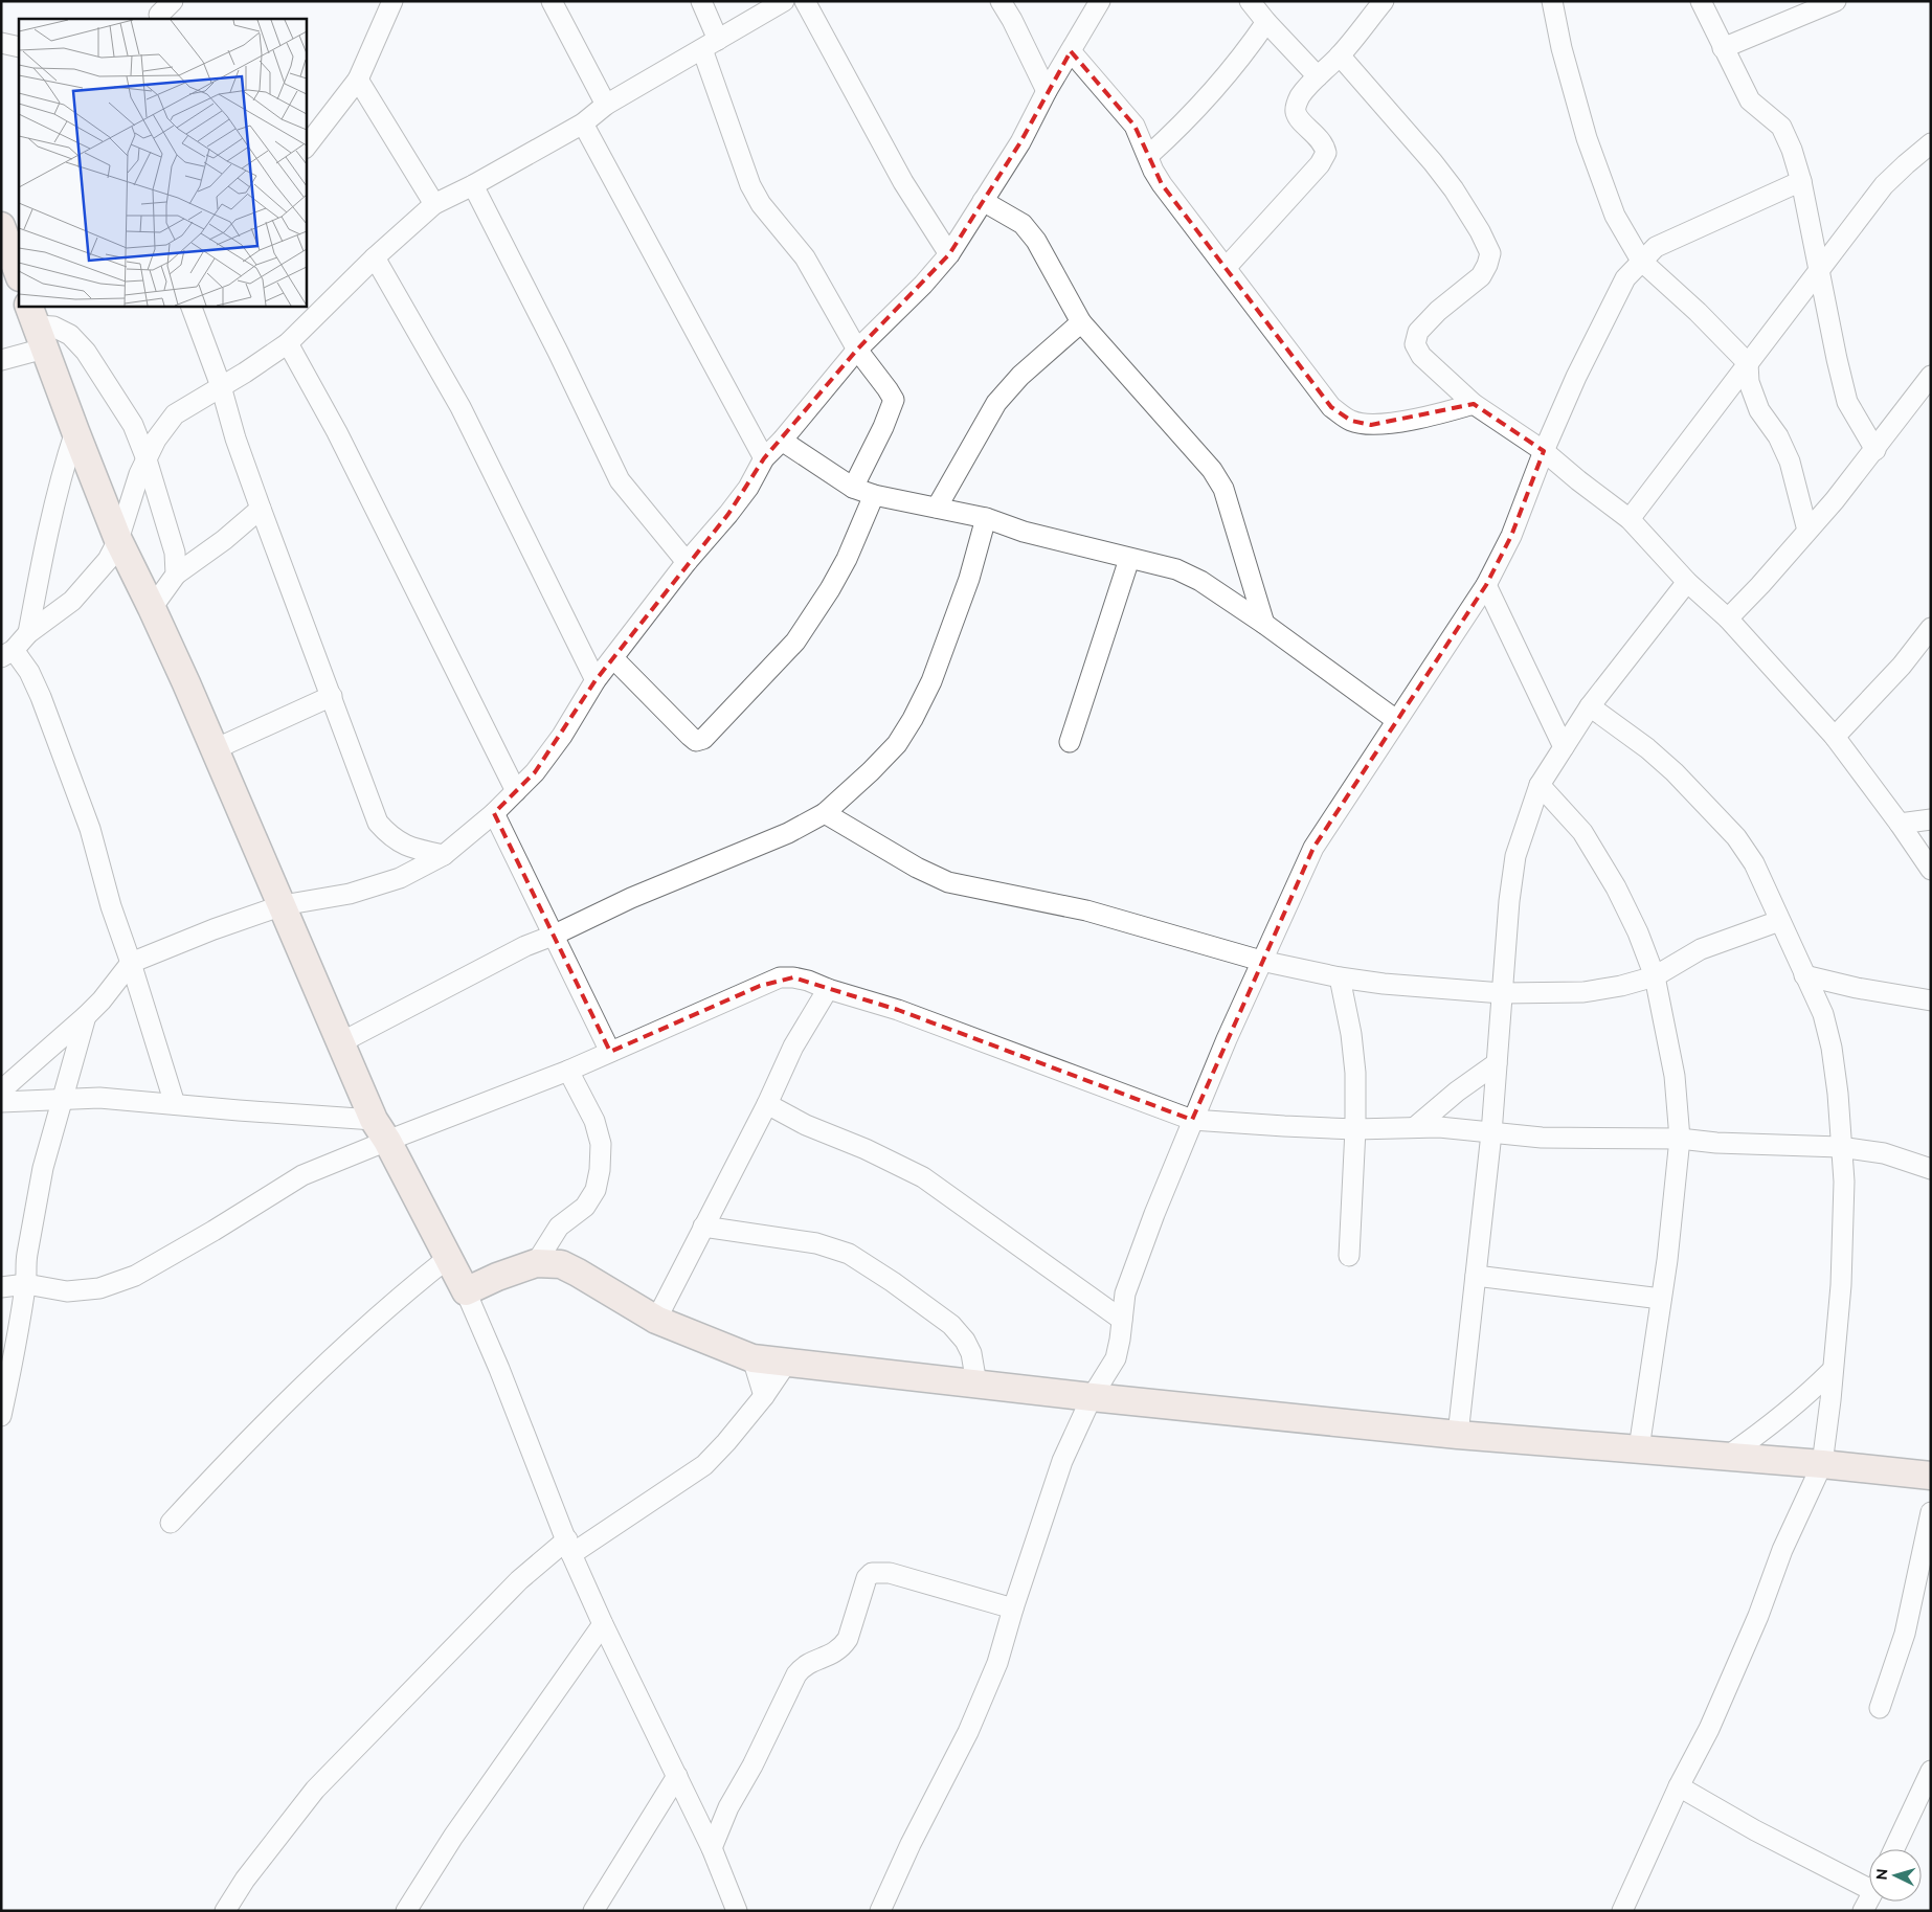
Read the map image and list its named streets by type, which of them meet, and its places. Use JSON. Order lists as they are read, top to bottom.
{
  "north": "left"
}
